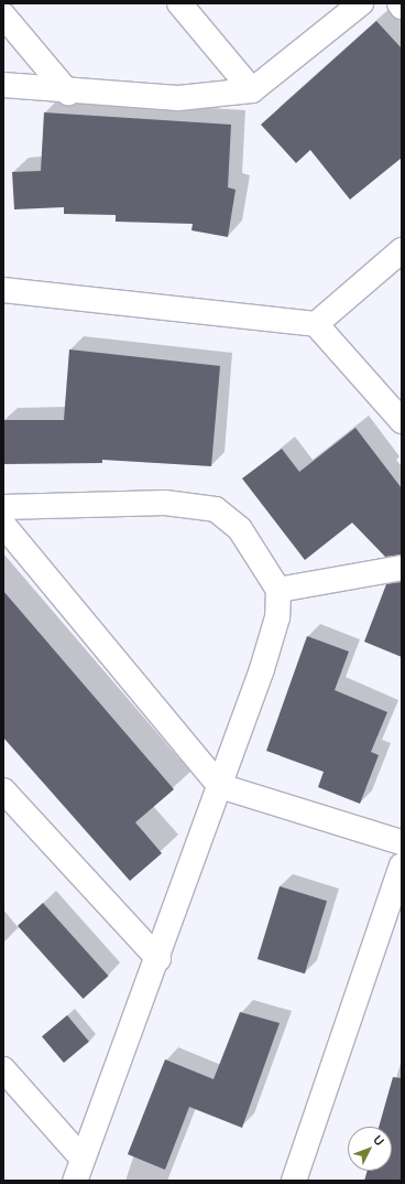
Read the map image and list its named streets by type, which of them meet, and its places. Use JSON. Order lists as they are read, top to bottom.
{
  "north": "top right"
}
